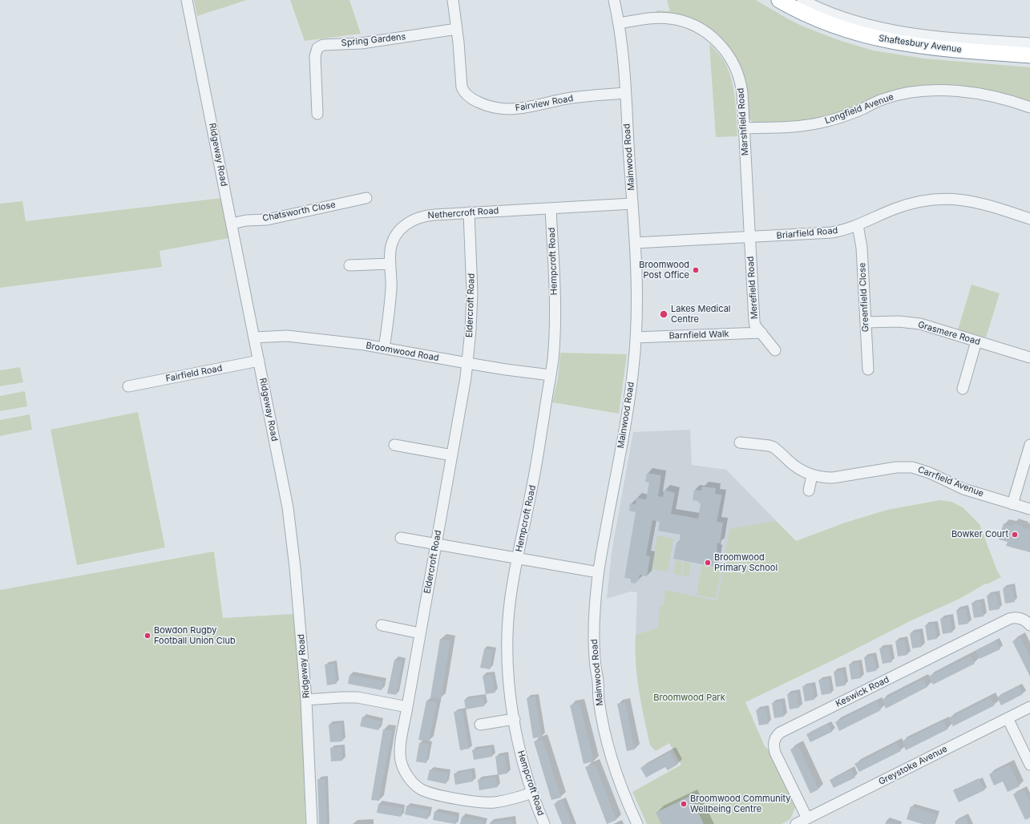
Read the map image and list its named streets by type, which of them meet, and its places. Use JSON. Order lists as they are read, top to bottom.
{
  "streets": {
    "highway": ["Shaftesbury Avenue"],
    "street": [
      "Spring Gardens",
      "Fairview Road",
      "Longfield Avenue",
      "Marshfield Road",
      "Ridgeway Road",
      "Mainwood Road",
      "Chatsworth Close",
      "Nethercroft Road",
      "Briarfield Road",
      "Hempcroft Road",
      "Merefield Road",
      "Greenfield Close",
      "Eldercroft Road",
      "Grasmere Road",
      "Barnfield Walk",
      "Broomwood Road",
      "Fairfield Road",
      "Carrfield Avenue",
      "Keswick Road",
      "Greystoke Avenue"
    ]
  },
  "crossings": [
    ["Spring Gardens", "Fairview Road"],
    ["Fairview Road", "Mainwood Road"],
    ["Longfield Avenue", "Marshfield Road"],
    ["Marshfield Road", "Mainwood Road"],
    ["Marshfield Road", "Briarfield Road"],
    ["Marshfield Road", "Merefield Road"],
    ["Ridgeway Road", "Chatsworth Close"],
    ["Ridgeway Road", "Broomwood Road"],
    ["Ridgeway Road", "Fairfield Road"],
    ["Mainwood Road", "Nethercroft Road"],
    ["Mainwood Road", "Briarfield Road"],
    ["Mainwood Road", "Barnfield Walk"],
    ["Nethercroft Road", "Hempcroft Road"],
    ["Nethercroft Road", "Eldercroft Road"],
    ["Nethercroft Road", "Broomwood Road"],
    ["Briarfield Road", "Merefield Road"],
    ["Briarfield Road", "Greenfield Close"],
    ["Hempcroft Road", "Eldercroft Road"],
    ["Hempcroft Road", "Broomwood Road"],
    ["Merefield Road", "Barnfield Walk"],
    ["Greenfield Close", "Grasmere Road"],
    ["Eldercroft Road", "Broomwood Road"],
    ["Keswick Road", "Greystoke Avenue"]
  ],
  "parks": ["Broomwood Park"],
  "places": [
    "Broomwood Post Office",
    "Lakes Medical Centre",
    "Bowker Court",
    "Broomwood Primary School",
    "Bowdon Rugby Football Union Club",
    "Broomwood Community Wellbeing Centre"
  ]
}
